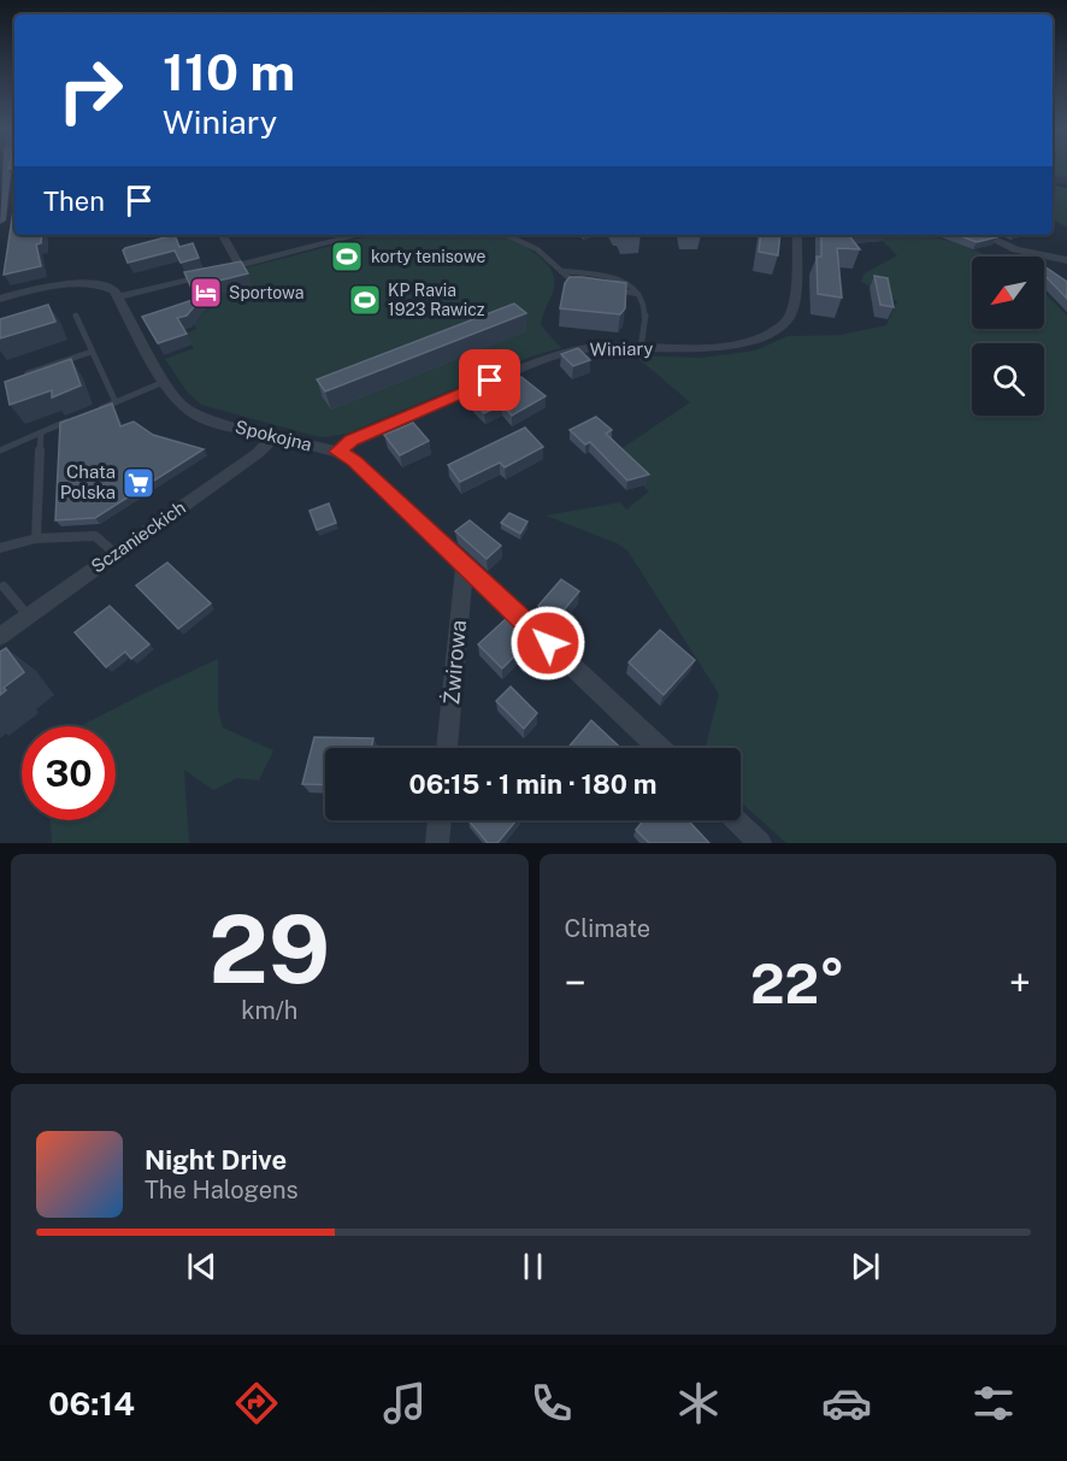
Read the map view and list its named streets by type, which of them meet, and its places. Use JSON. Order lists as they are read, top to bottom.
{
  "streets": {
    "street": [
      "Winiary",
      "Spokojna",
      "Sczanieckich",
      "Żwirowa"
    ]
  },
  "crossings": [
    ["Winiary", "Spokojna"],
    ["Spokojna", "Sczanieckich"],
    ["Spokojna", "Żwirowa"]
  ],
  "places": {
    "sports": ["korty tenisowe", "KP Ravia 1923 Rawicz"],
    "hotel": ["Sportowa"],
    "supermarket": ["Chata Polska"]
  },
  "north": "bottom left",
  "page": {
    "turn": ["110 m", "Winiary"],
    "then": "Then",
    "limit": "30",
    "trip": "06:15 · 1 min · 180 m",
    "tile": [
      ["29", "km/h"],
      "Climate"
    ],
    "heat": ["−", "22°", "+"],
    "song": ["Night Drive", "The Halogens"],
    "tabs": "06:14"
  }
}
